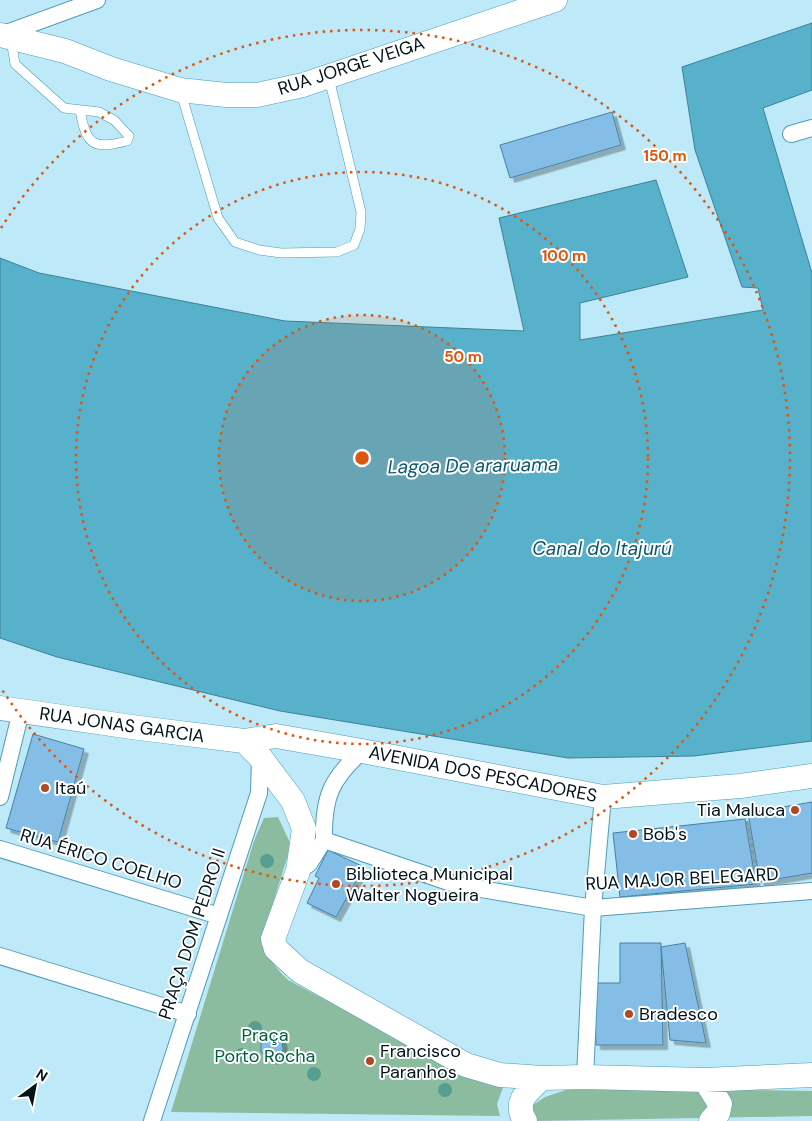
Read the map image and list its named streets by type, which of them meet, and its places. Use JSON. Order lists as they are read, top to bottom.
{
  "streets": {
    "main road": ["RUA JORGE VEIGA", "RUA JONAS GARCIA", "AVENIDA DOS PESCADORES"],
    "street": ["RUA ÉRICO COELHO", "RUA MAJOR BELEGARD", "PRAÇA DOM PEDRO II"]
  },
  "crossings": [
    ["RUA JONAS GARCIA", "AVENIDA DOS PESCADORES"],
    ["RUA JONAS GARCIA", "PRAÇA DOM PEDRO II"],
    ["AVENIDA DOS PESCADORES", "PRAÇA DOM PEDRO II"],
    ["RUA ÉRICO COELHO", "PRAÇA DOM PEDRO II"]
  ],
  "water": ["Lagoa De araruama", "Canal do Itajurú"],
  "parks": ["Praça Porto Rocha"],
  "places": [
    "Itaú",
    "Tia Maluca",
    "Bob's",
    "Biblioteca Municipal Walter Nogueira",
    "Bradesco",
    "Francisco Paranhos"
  ],
  "north": "top right",
  "rings": ["150 m", "100 m", "50 m"]
}
